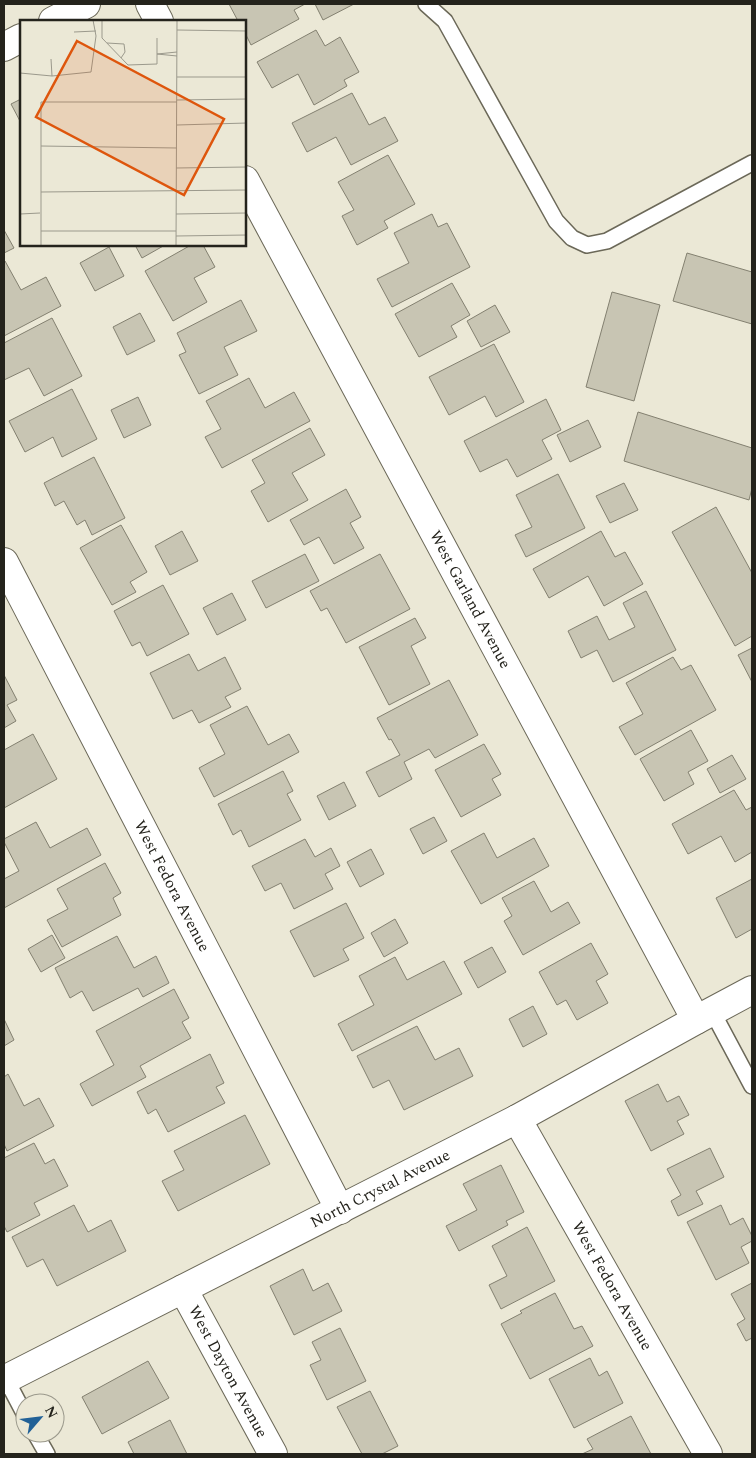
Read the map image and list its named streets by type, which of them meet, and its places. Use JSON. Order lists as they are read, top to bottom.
{
  "streets": {
    "street": [
      "West Garland Avenue",
      "West Fedora Avenue",
      "North Crystal Avenue",
      "West Dayton Avenue"
    ]
  },
  "crossings": [
    ["West Garland Avenue", "North Crystal Avenue"],
    ["West Fedora Avenue", "North Crystal Avenue"],
    ["North Crystal Avenue", "West Dayton Avenue"]
  ],
  "north": "top right"
}
